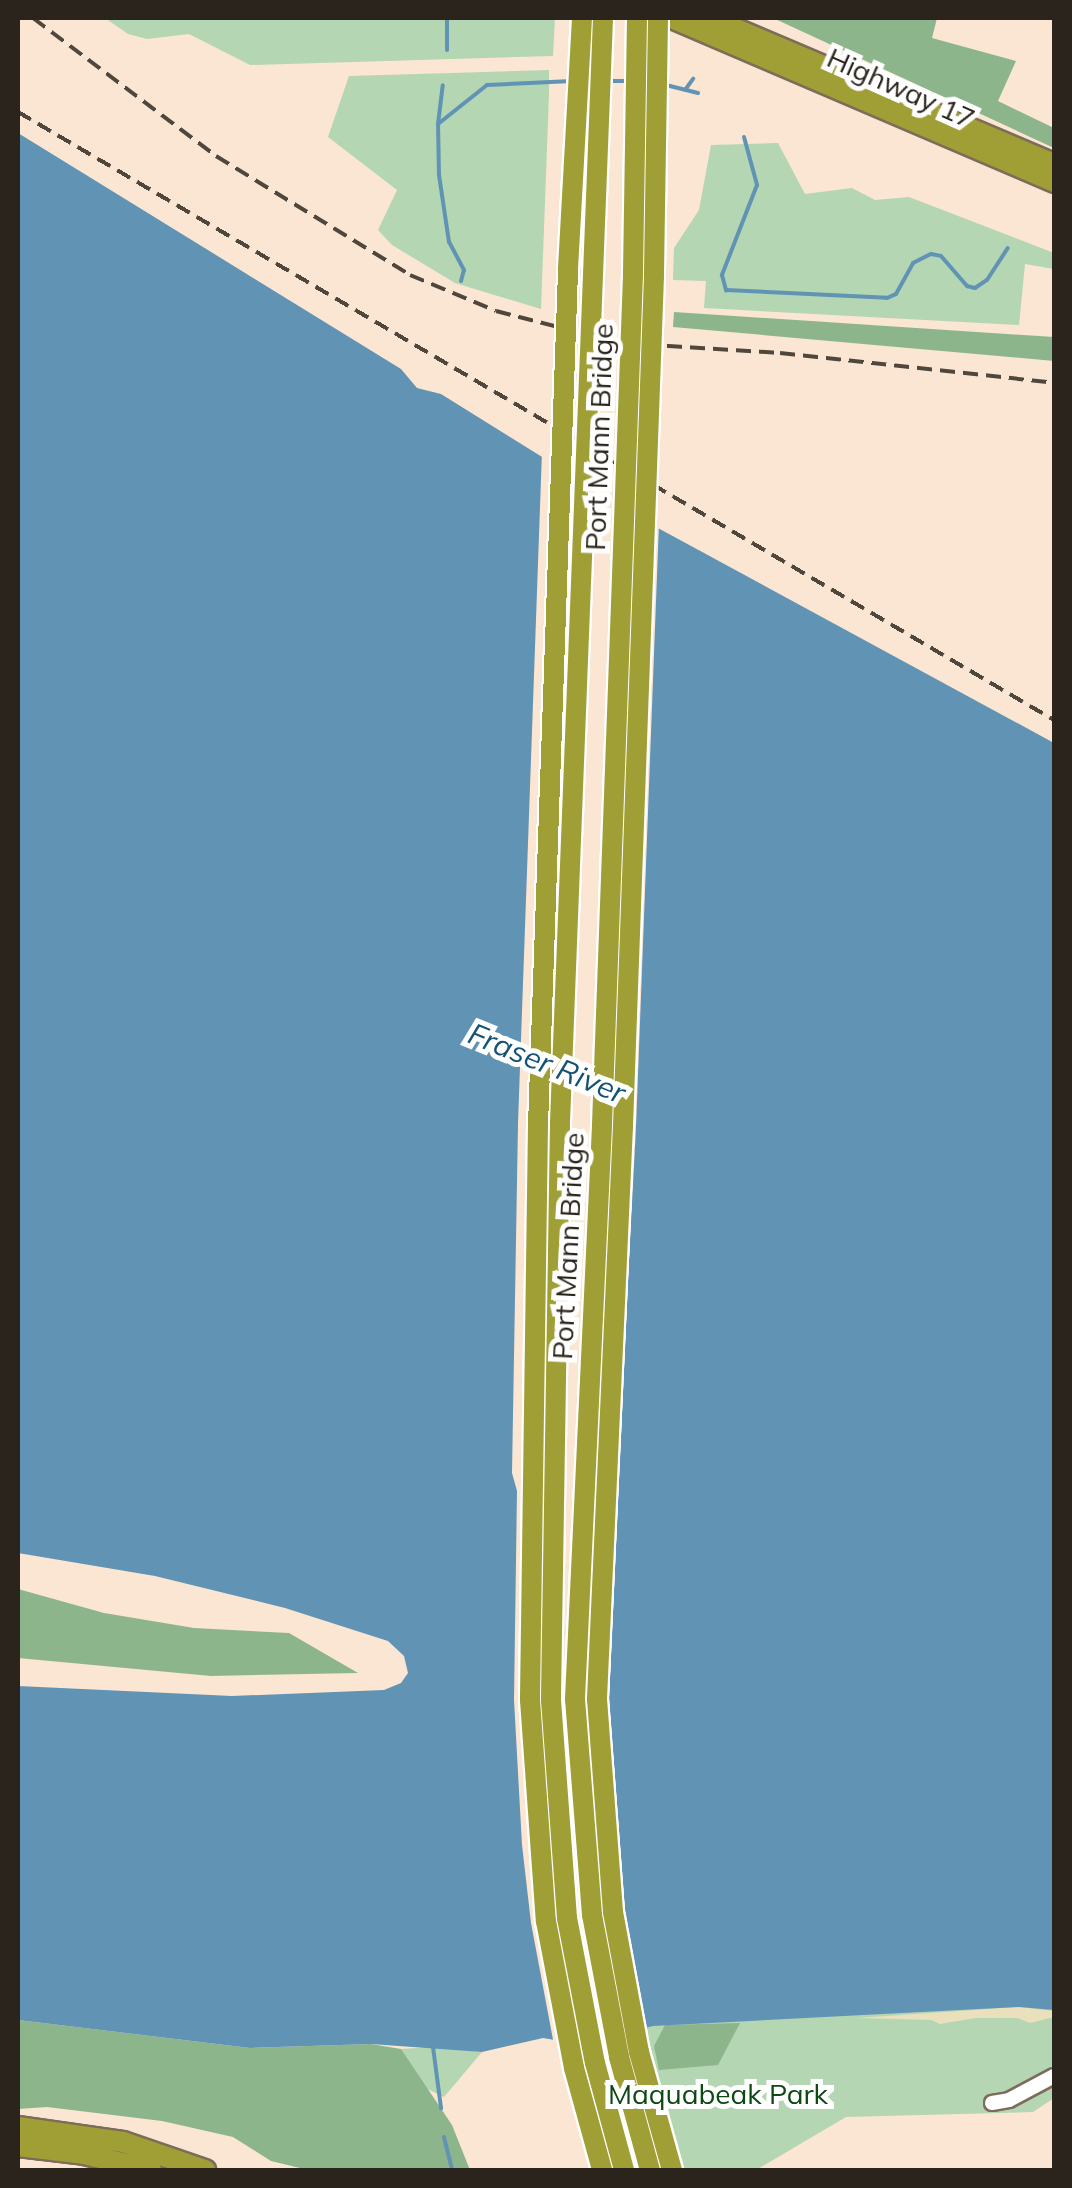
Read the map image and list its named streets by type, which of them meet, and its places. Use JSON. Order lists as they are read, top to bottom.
{
  "streets": {
    "highway": ["Highway 17", "Port Mann Bridge"]
  },
  "water": ["Fraser River"],
  "parks": ["Maquabeak Park"]
}
